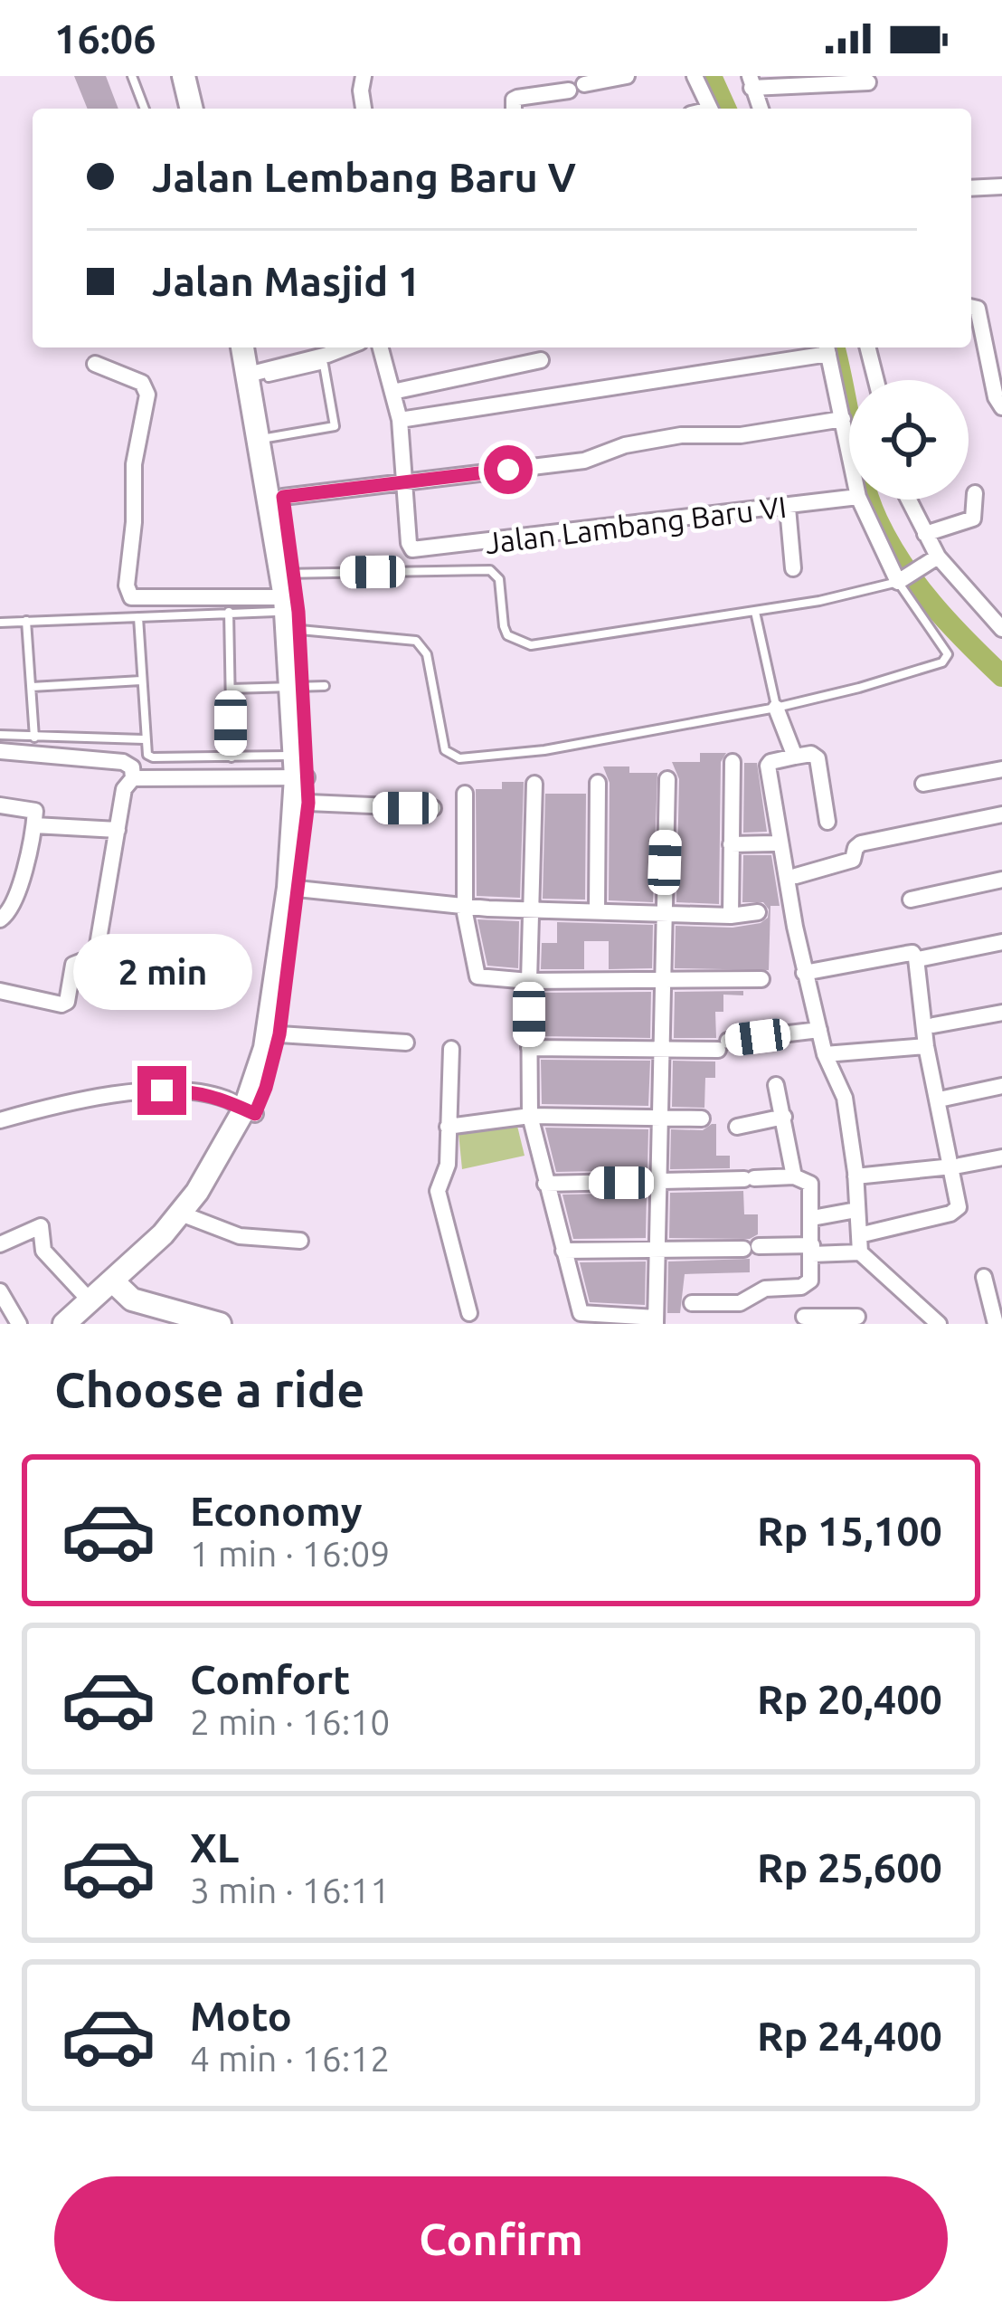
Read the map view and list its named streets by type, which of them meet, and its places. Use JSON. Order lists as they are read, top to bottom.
{
  "streets": {
    "street": ["Jalan Lambang Baru VI"]
  },
  "page": {
    "status": "16:06",
    "banner": ["Jalan Lembang Baru V", "Jalan Masjid 1"],
    "bubble": "2 min",
    "heading": "Choose a ride",
    "list": [
      {
        "name": "Economy",
        "note": "1 min · 16:09",
        "value": "Rp 15,100"
      },
      {
        "name": "Comfort",
        "note": "2 min · 16:10",
        "value": "Rp 20,400"
      },
      {
        "name": "XL",
        "note": "3 min · 16:11",
        "value": "Rp 25,600"
      },
      {
        "name": "Moto",
        "note": "4 min · 16:12",
        "value": "Rp 24,400"
      }
    ],
    "buttons": "Confirm"
  }
}
